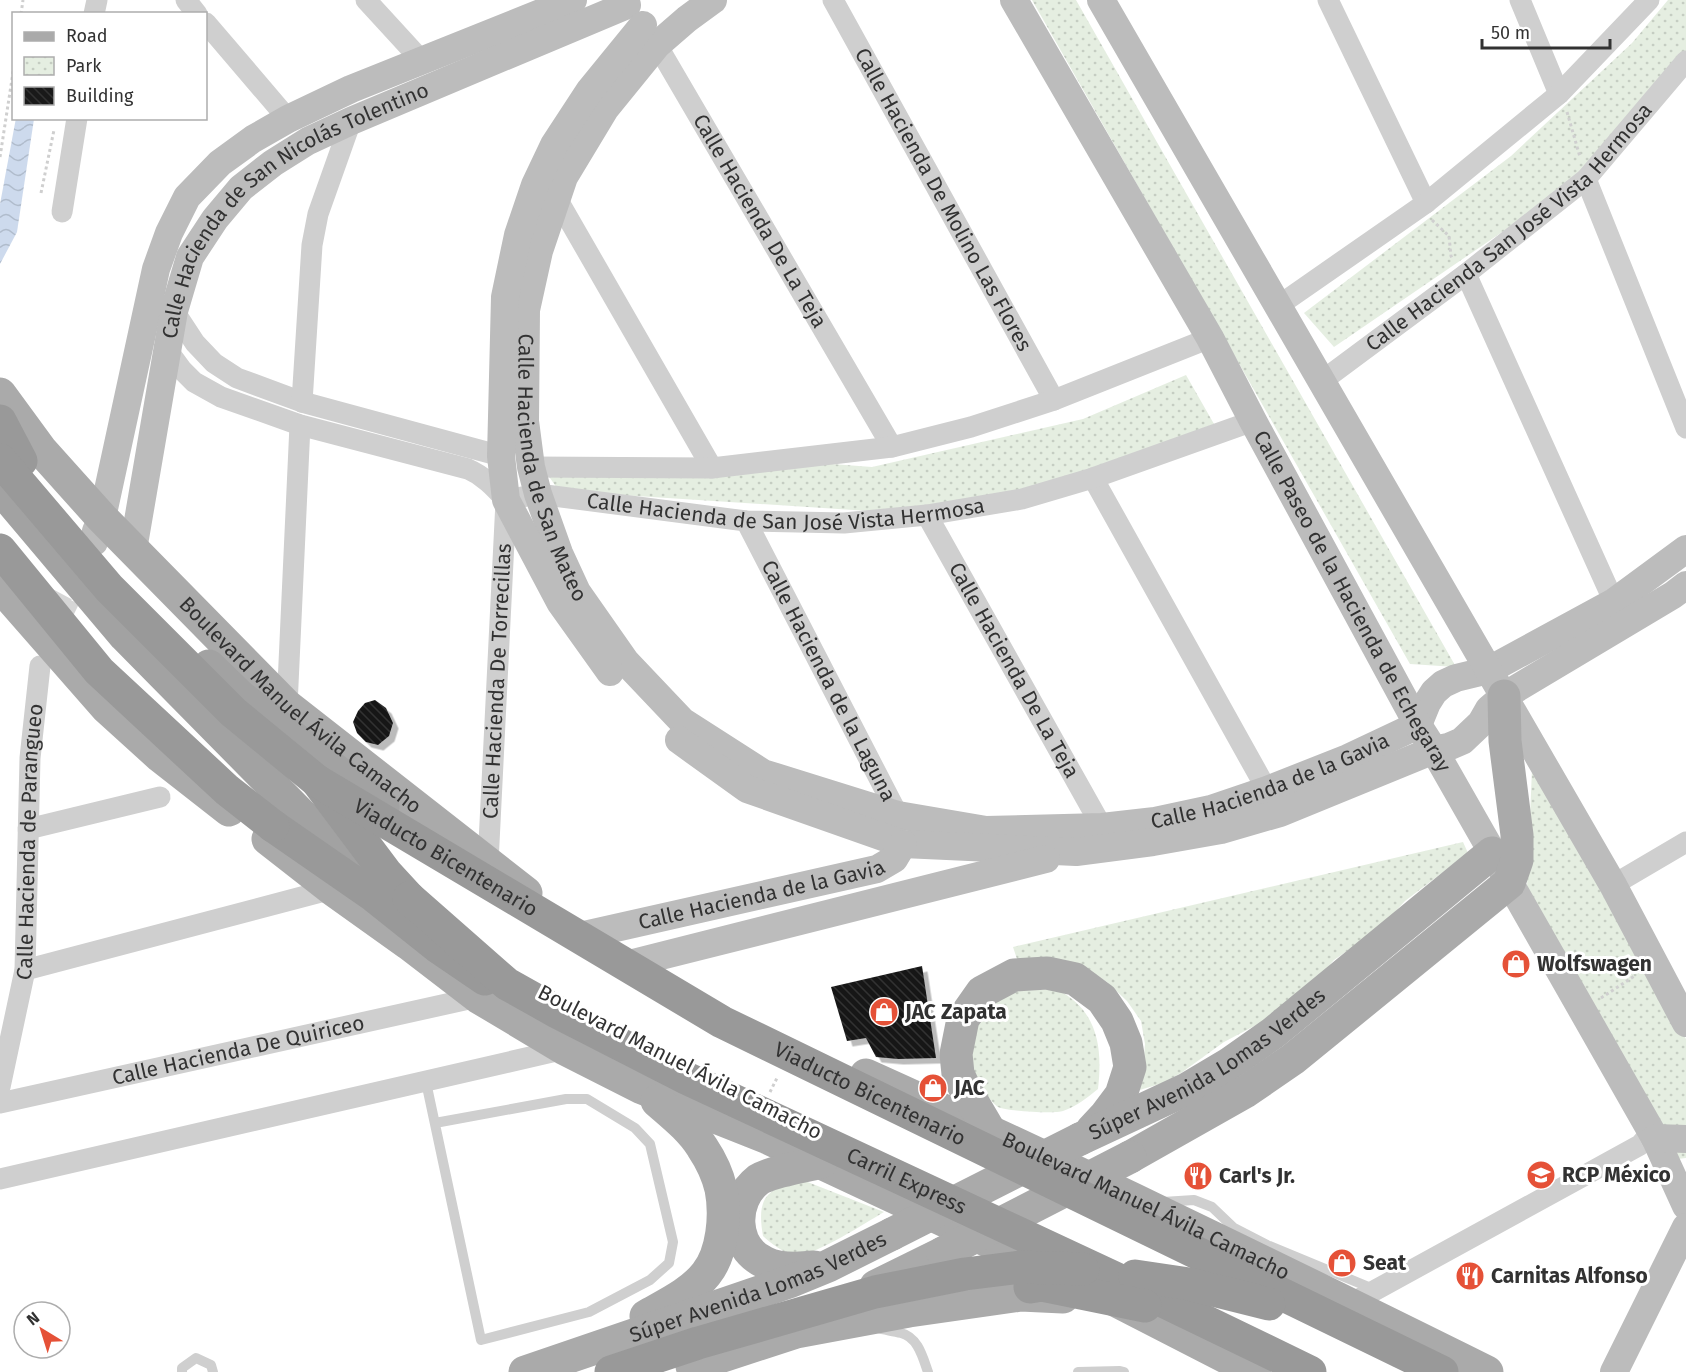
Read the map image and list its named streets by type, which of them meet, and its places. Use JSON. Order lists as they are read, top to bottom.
{
  "streets": {
    "highway": ["Boulevard Manuel Ávila Camacho", "Viaducto Bicentenario", "Carril Express"],
    "main road": [
      "Calle Hacienda de San Nicolás Tolentino",
      "Calle Hacienda de San Mateo",
      "Calle Paseo de la Hacienda de Echegaray",
      "Calle Hacienda de la Gavia",
      "Súper Avenida Lomas Verdes"
    ],
    "street": [
      "Calle Hacienda De Molino Las Flores",
      "Calle Hacienda De La Teja",
      "Calle Hacienda San José Vista Hermosa",
      "Calle Hacienda de San José Vista Hermosa",
      "Calle Hacienda de la Laguna",
      "Calle Hacienda De Torrecillas",
      "Calle Hacienda de Parangueo",
      "Calle Hacienda De Quiriceo"
    ]
  },
  "crossings": [
    ["Calle Hacienda De Molino Las Flores", "Calle Hacienda de San José Vista Hermosa"],
    ["Calle Hacienda de San Nicolás Tolentino", "Calle Hacienda De La Teja"],
    ["Calle Hacienda de San Nicolás Tolentino", "Calle Hacienda de San Mateo"],
    ["Calle Hacienda de San Nicolás Tolentino", "Boulevard Manuel Ávila Camacho"],
    ["Calle Hacienda De La Teja", "Calle Hacienda de San Mateo"],
    ["Calle Hacienda De La Teja", "Calle Hacienda de San José Vista Hermosa"],
    ["Calle Hacienda De La Teja", "Calle Hacienda de la Gavia"],
    ["Calle Hacienda de San Mateo", "Calle Hacienda de San José Vista Hermosa"],
    ["Calle Hacienda de San Mateo", "Calle Hacienda de la Laguna"],
    ["Calle Hacienda de San Mateo", "Calle Hacienda De Torrecillas"],
    ["Calle Hacienda de San Mateo", "Calle Hacienda de la Gavia"],
    ["Calle Hacienda de San José Vista Hermosa", "Calle Paseo de la Hacienda de Echegaray"],
    ["Calle Hacienda de San José Vista Hermosa", "Calle Hacienda de la Laguna"],
    ["Calle Hacienda de San José Vista Hermosa", "Calle Hacienda De Torrecillas"],
    ["Calle Paseo de la Hacienda de Echegaray", "Calle Hacienda de la Gavia"],
    ["Calle Paseo de la Hacienda de Echegaray", "Súper Avenida Lomas Verdes"],
    ["Calle Hacienda de la Laguna", "Calle Hacienda de la Gavia"],
    ["Calle Hacienda De Torrecillas", "Boulevard Manuel Ávila Camacho"],
    ["Boulevard Manuel Ávila Camacho", "Calle Hacienda de la Gavia"],
    ["Boulevard Manuel Ávila Camacho", "Calle Hacienda de Parangueo"],
    ["Boulevard Manuel Ávila Camacho", "Viaducto Bicentenario"],
    ["Boulevard Manuel Ávila Camacho", "Calle Hacienda De Quiriceo"],
    ["Boulevard Manuel Ávila Camacho", "Carril Express"],
    ["Viaducto Bicentenario", "Calle Hacienda De Quiriceo"],
    ["Viaducto Bicentenario", "Carril Express"],
    ["Calle Hacienda De Quiriceo", "Carril Express"]
  ],
  "places": {
    "shop": [
      "Wolfswagen",
      "JAC Zapata",
      "JAC",
      "Seat"
    ],
    "school or university": ["RCP México"],
    "restaurant": ["Carl's Jr.", "Carnitas Alfonso"]
  },
  "legend": ["Road", "Park", "Building"],
  "scale_bar": "50 m",
  "north": "top left"
}
